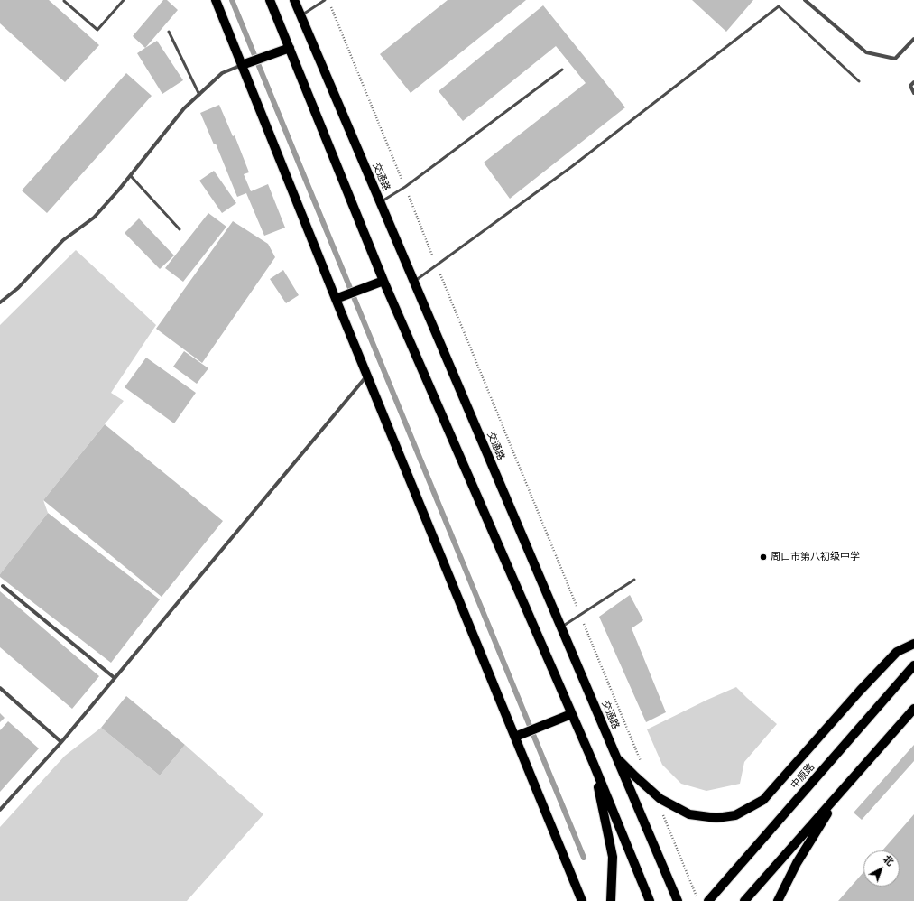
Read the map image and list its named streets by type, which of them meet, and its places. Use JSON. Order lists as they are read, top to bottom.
{
  "streets": {
    "main road": ["交通路", "中原路"]
  },
  "places": ["周口市第八初级中学"],
  "north": "top right"
}
